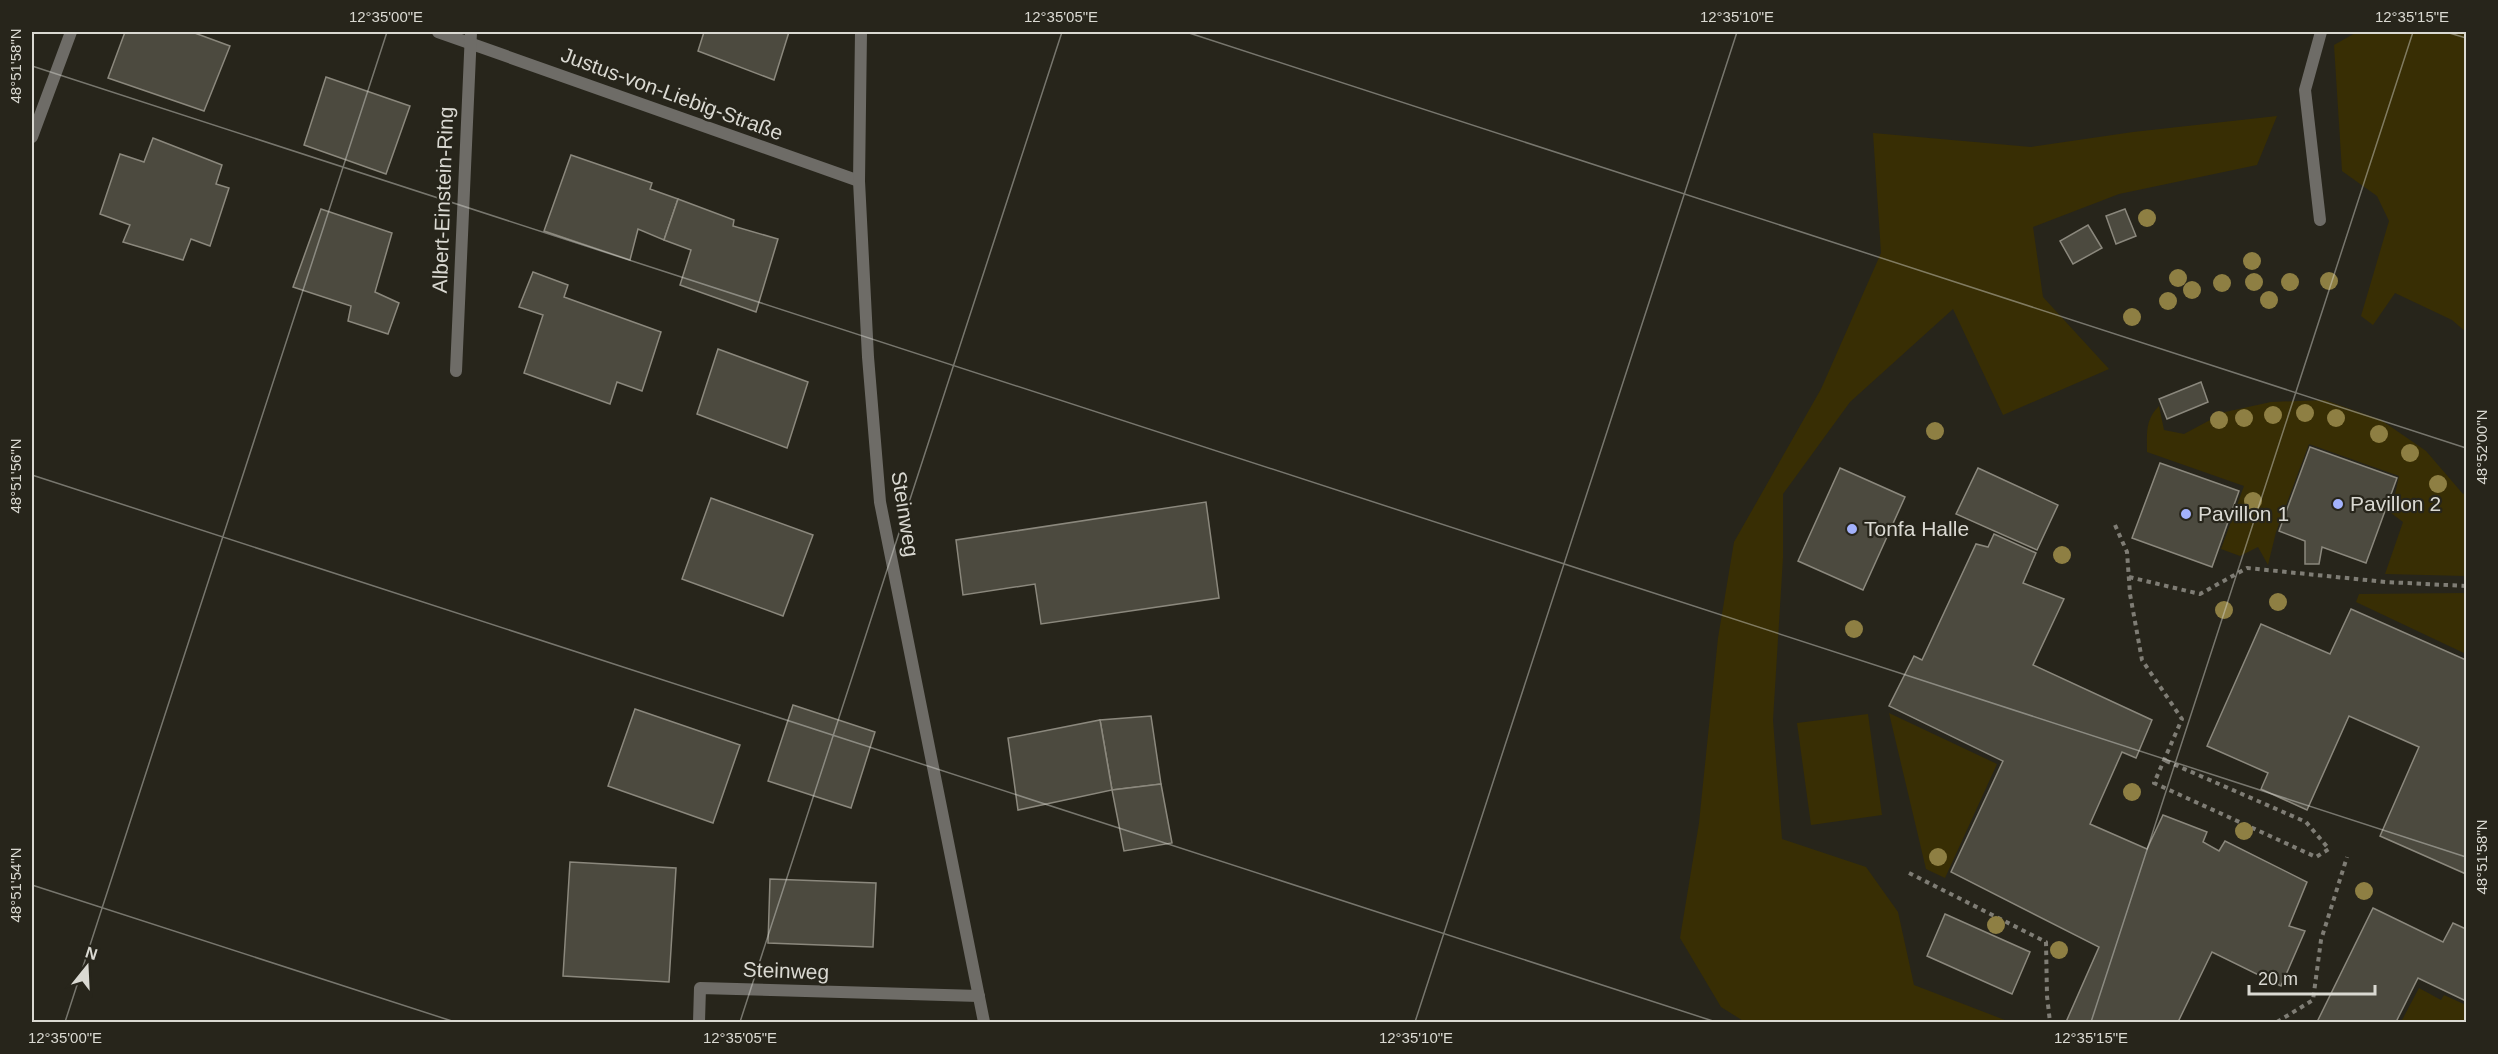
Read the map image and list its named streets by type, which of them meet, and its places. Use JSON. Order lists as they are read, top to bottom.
{
  "streets": {
    "street": ["Justus-von-Liebig-Straße", "Albert-Einstein-Ring", "Steinweg"]
  },
  "crossings": [
    ["Justus-von-Liebig-Straße", "Albert-Einstein-Ring"],
    ["Justus-von-Liebig-Straße", "Steinweg"]
  ],
  "places": ["Pavillon 2", "Pavillon 1", "Tonfa Halle"],
  "scale_bar": "20 m",
  "north": "top",
  "coordinates": [
    "12°35'00\"E",
    "12°35'05\"E",
    "12°35'10\"E",
    "12°35'15\"E",
    "48°51'58\"N",
    "48°52'00\"N",
    "48°51'56\"N",
    "48°51'54\"N"
  ]
}
